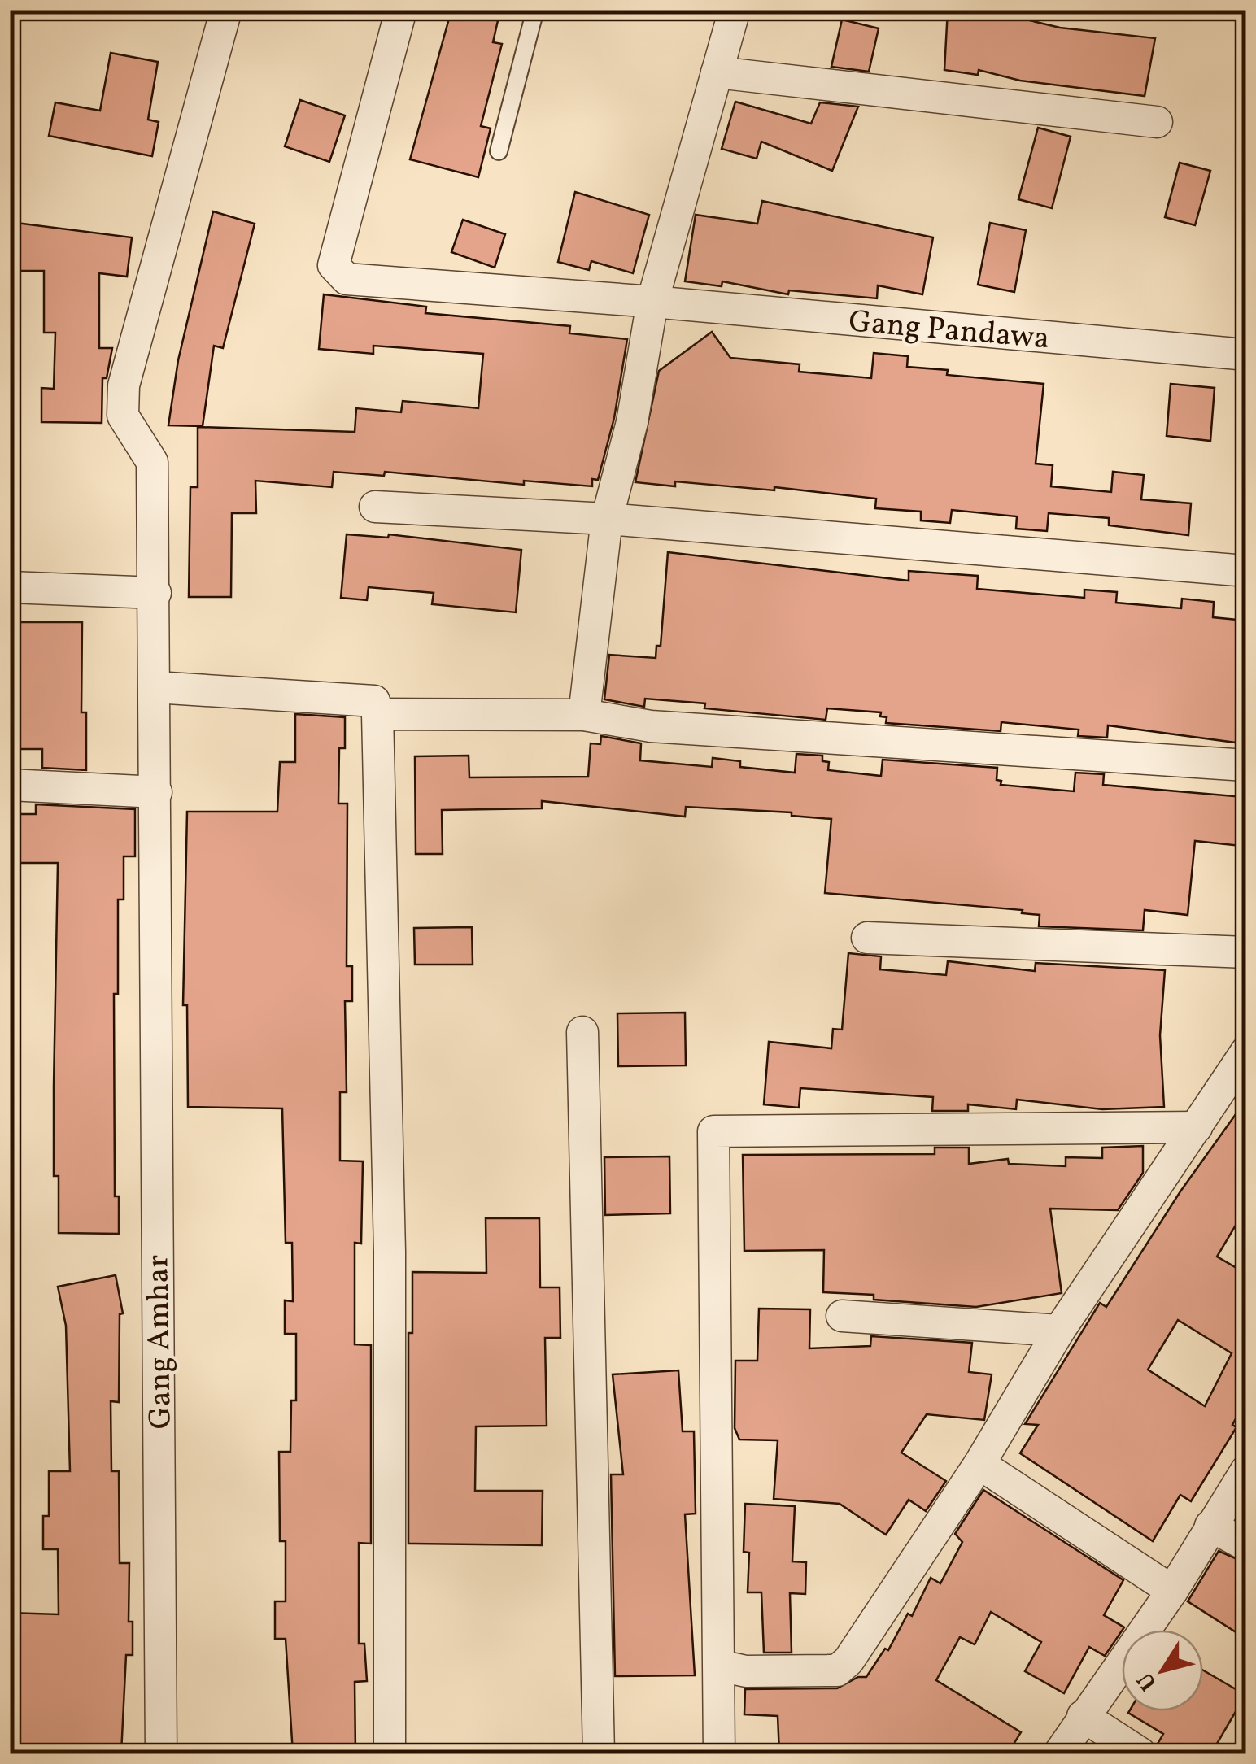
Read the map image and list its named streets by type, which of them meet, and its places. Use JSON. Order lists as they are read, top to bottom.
{
  "streets": {
    "street": ["Gang Pandawa", "Gang Amhar"]
  },
  "north": "bottom left"
}
